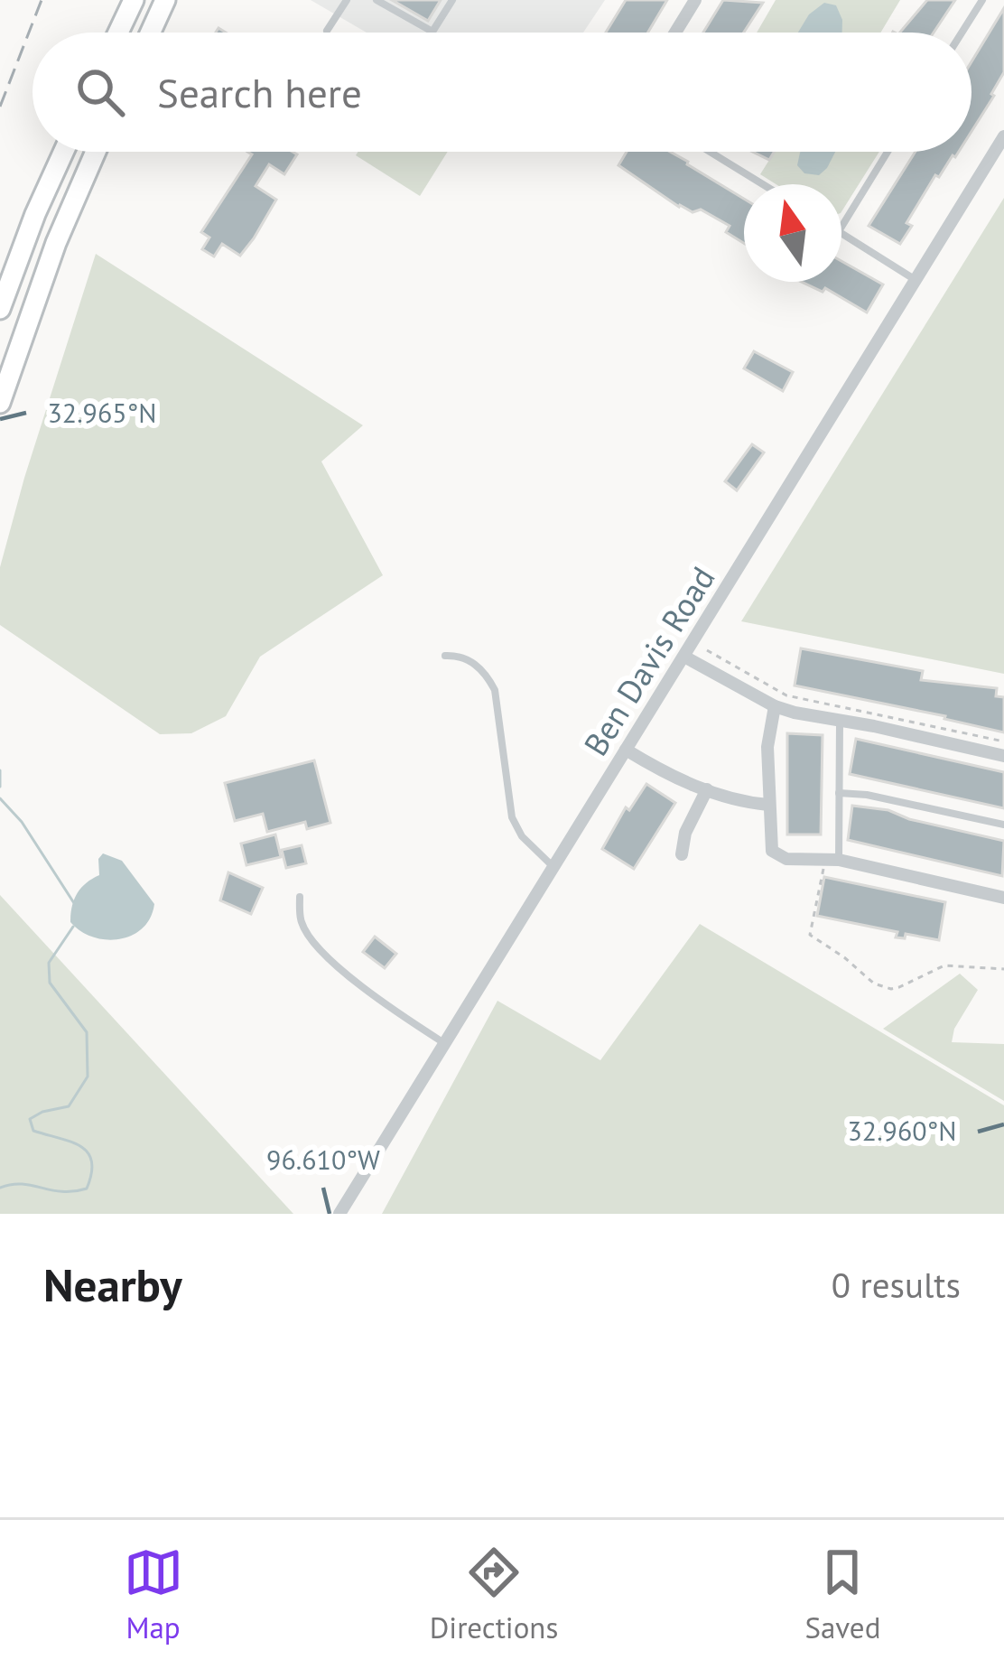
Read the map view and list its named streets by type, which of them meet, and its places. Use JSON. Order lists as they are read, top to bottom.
{
  "streets": {
    "street": ["Ben Davis Road"]
  },
  "north": "top",
  "page": {
    "search": "Search here",
    "heading": ["Nearby", "0 results"],
    "nav": ["Map", "Directions", "Saved"]
  },
  "coordinates": ["32.965°N", "32.960°N", "96.610°W"]
}
